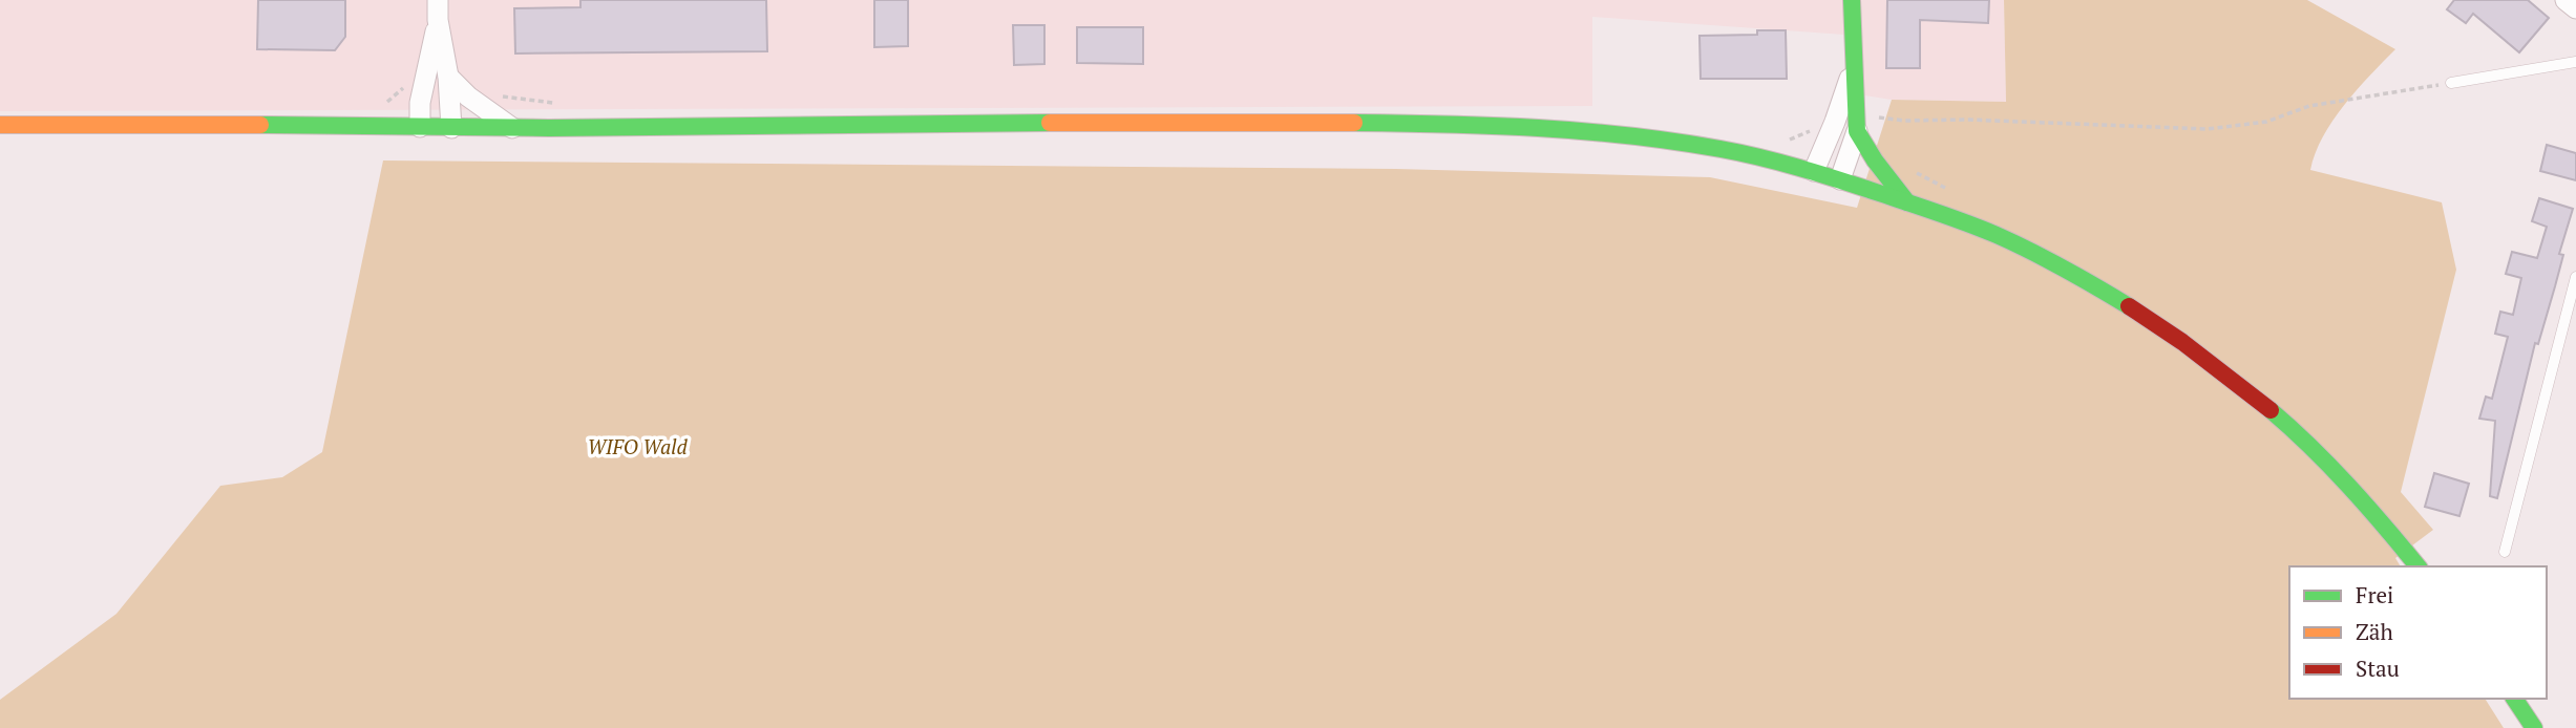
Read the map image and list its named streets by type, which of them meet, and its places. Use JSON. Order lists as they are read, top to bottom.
{
  "parks": ["WIFO Wald"],
  "legend": ["Frei", "Zäh", "Stau"]
}
